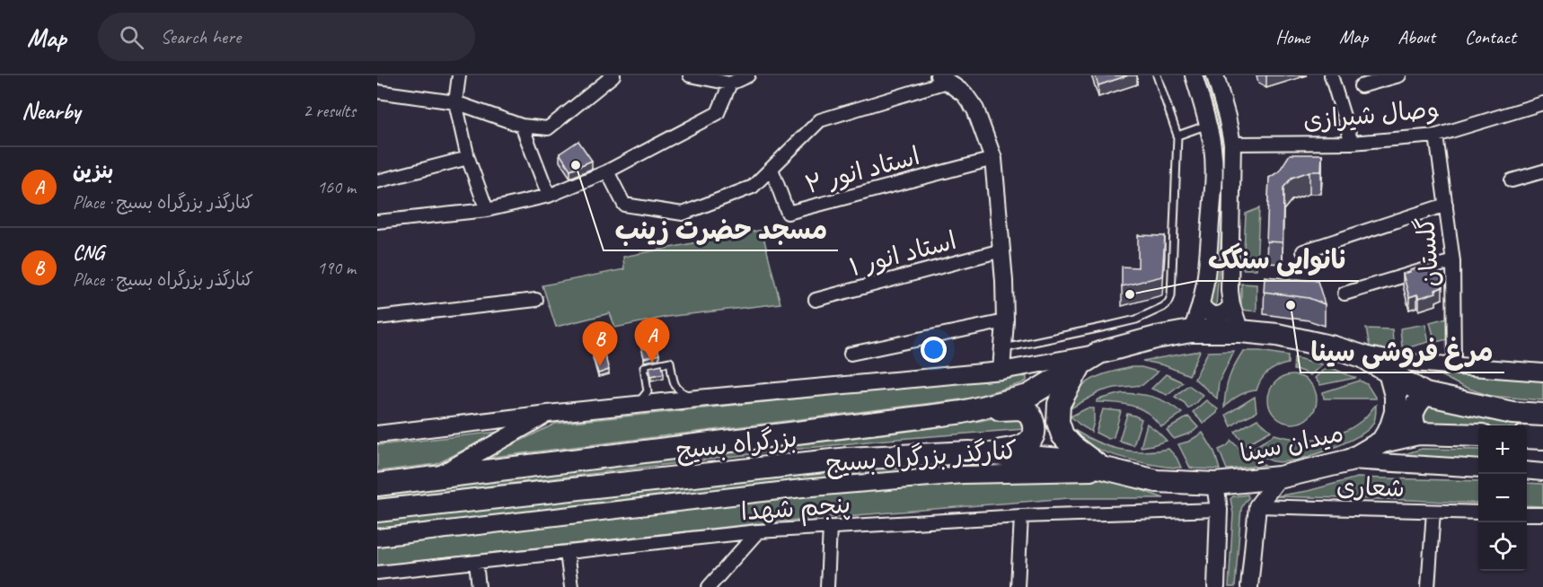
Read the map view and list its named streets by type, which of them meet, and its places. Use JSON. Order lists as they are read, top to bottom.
{
  "streets": {
    "highway": ["میدان سینا", "بزرگراه بسیج"],
    "street": [
      "وصال شیرازی",
      "استاد انور ۲",
      "گلستان",
      "استاد انور ۱",
      "کنارگذر بزرگراه بسیج",
      "شعاری",
      "پنجم شهدا"
    ]
  },
  "crossings": [
    ["وصال شیرازی", "گلستان"],
    ["میدان سینا", "بزرگراه بسیج"],
    ["میدان سینا", "کنارگذر بزرگراه بسیج"],
    ["بزرگراه بسیج", "کنارگذر بزرگراه بسیج"]
  ],
  "places": ["مسجد حضرت زینب", "نانوایی سنگک", "مرغ فروشی سینا"],
  "page": {
    "header": "Map",
    "search": "Search here",
    "nav": [
      "Home",
      "Map",
      "About",
      "Contact"
    ],
    "heading": ["Nearby", "2 results"],
    "list": [
      {
        "mark": "A",
        "name": "بنزین",
        "note": "Place · کنارگذر بزرگراه بسیج",
        "value": "160 m"
      },
      {
        "mark": "B",
        "name": "CNG",
        "note": "Place · کنارگذر بزرگراه بسیج",
        "value": "190 m"
      }
    ],
    "pins": ["A", "B"],
    "map_buttons": ["+", "−"]
  }
}
